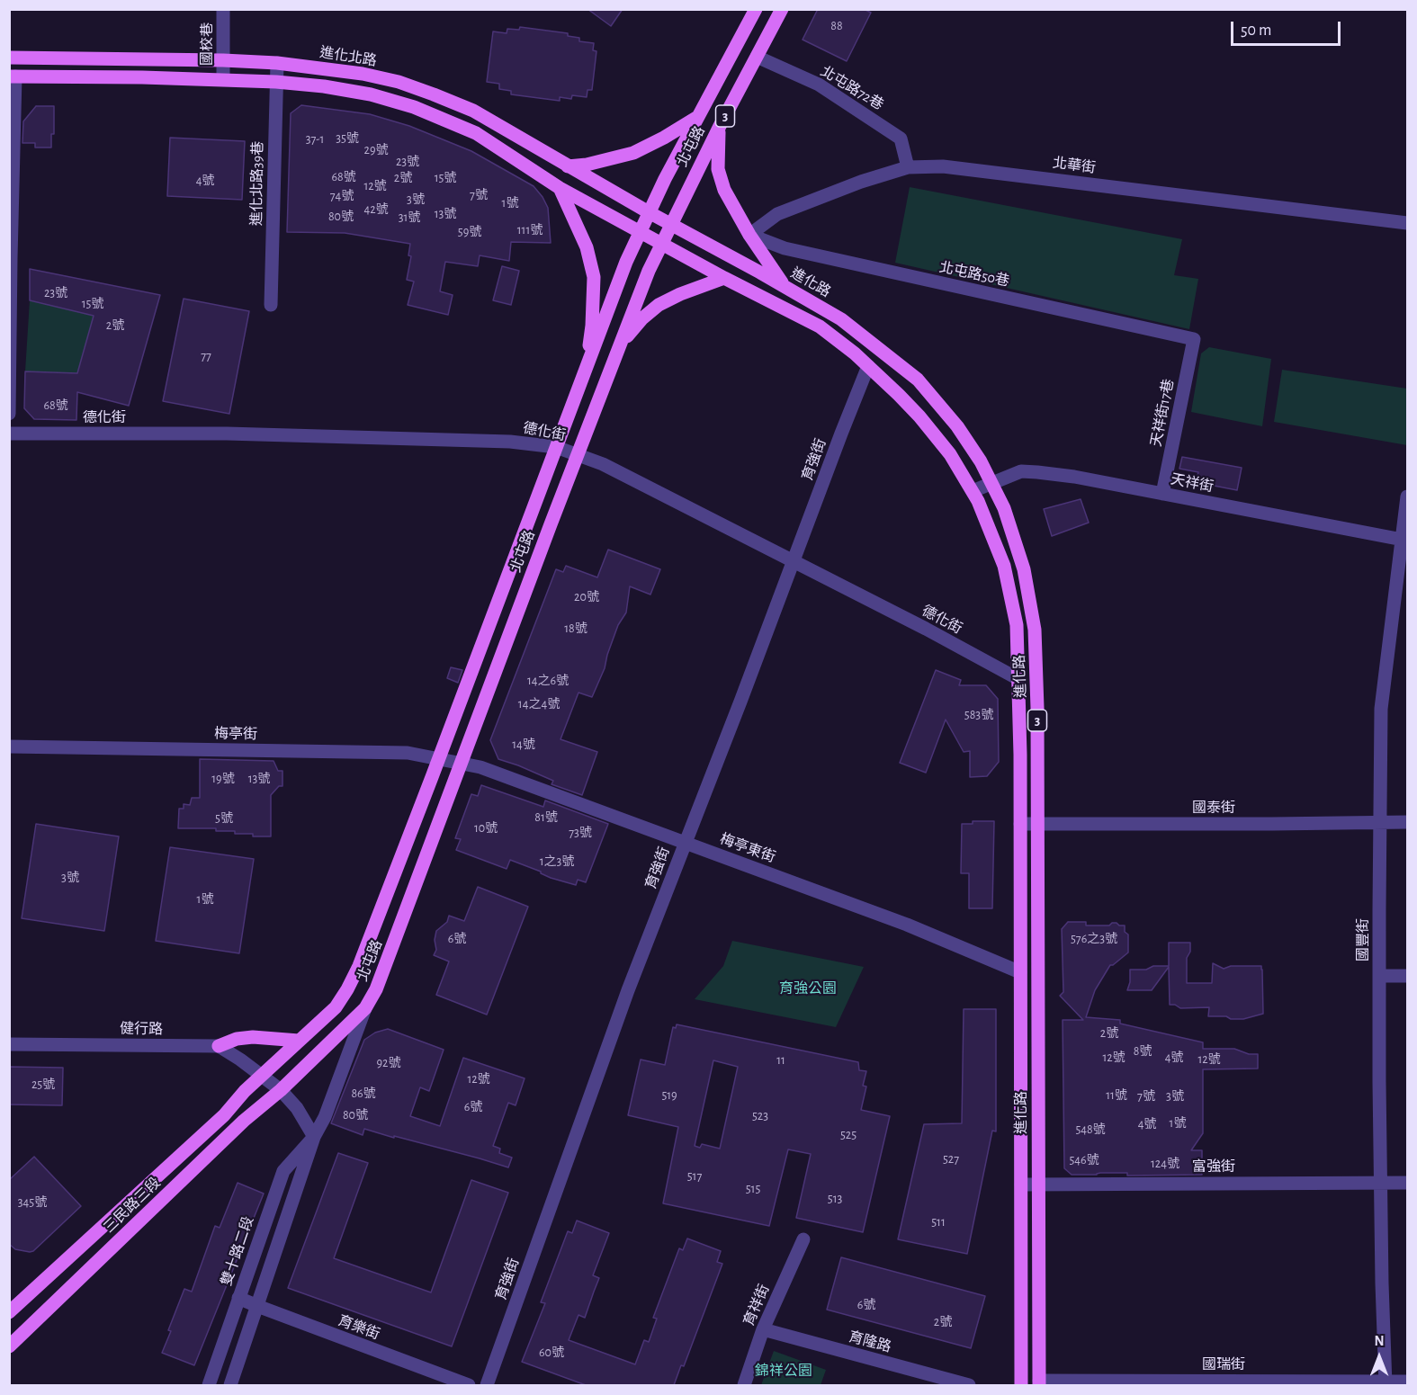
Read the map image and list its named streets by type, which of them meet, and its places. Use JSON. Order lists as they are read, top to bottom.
{
  "streets": {
    "main road": [
      "進化北路",
      "3",
      "北屯路",
      "進化路",
      "三民路三段"
    ],
    "street": [
      "國校巷",
      "北屯路72巷",
      "北華街",
      "進化北路39巷",
      "北屯路50巷",
      "天祥街17巷",
      "德化街",
      "育強街",
      "天祥街",
      "梅亭街",
      "國泰街",
      "梅亭東街",
      "國豐街",
      "健行路",
      "富強街",
      "雙十路二段",
      "育祥街",
      "育樂街",
      "育隆路",
      "國瑞街"
    ]
  },
  "crossings": [
    ["國校巷", "進化北路"],
    ["進化北路", "北屯路"],
    ["進化北路", "進化北路39巷"],
    ["進化北路", "進化路"],
    ["北屯路72巷", "北屯路"],
    ["北屯路72巷", "北華街"],
    ["北屯路", "進化路"],
    ["北屯路", "德化街"],
    ["北屯路", "梅亭街"],
    ["北屯路", "梅亭東街"],
    ["北屯路", "三民路三段"],
    ["北屯路", "雙十路二段"],
    ["北華街", "北屯路50巷"],
    ["北屯路50巷", "天祥街17巷"],
    ["進化路", "德化街"],
    ["進化路", "育強街"],
    ["進化路", "天祥街"],
    ["進化路", "國泰街"],
    ["進化路", "梅亭東街"],
    ["進化路", "富強街"],
    ["進化路", "國瑞街"],
    ["天祥街17巷", "天祥街"],
    ["德化街", "育強街"],
    ["育強街", "梅亭東街"],
    ["天祥街", "國豐街"],
    ["梅亭街", "梅亭東街"],
    ["國泰街", "國豐街"],
    ["國豐街", "富強街"],
    ["國豐街", "國瑞街"],
    ["雙十路二段", "育樂街"],
    ["育祥街", "育隆路"]
  ],
  "parks": ["育強公園", "錦祥公園"],
  "house_numbers": [
    "88",
    "35號",
    "37-1",
    "29號",
    "23號",
    "68號",
    "2號",
    "15號",
    "4號",
    "12號",
    "7號",
    "74號",
    "3號",
    "1號",
    "42號",
    "13號",
    "80號",
    "31號",
    "111號",
    "59號",
    "23號",
    "15號",
    "2號",
    "77",
    "68號",
    "20號",
    "18號",
    "14之6號",
    "14之4號",
    "583號",
    "14號",
    "19號",
    "13號",
    "81號",
    "5號",
    "10號",
    "73號",
    "1之3號",
    "3號",
    "1號",
    "6號",
    "576之3號",
    "2號",
    "8號",
    "12號",
    "4號",
    "12號",
    "11",
    "92號",
    "12號",
    "25號",
    "86號",
    "519",
    "11號",
    "7號",
    "3號",
    "6號",
    "80號",
    "523",
    "1號",
    "4號",
    "548號",
    "525",
    "527",
    "546號",
    "124號",
    "517",
    "515",
    "513",
    "345號",
    "511",
    "6號",
    "2號",
    "60號"
  ],
  "scale_bar": "50 m",
  "north": "top"
}
